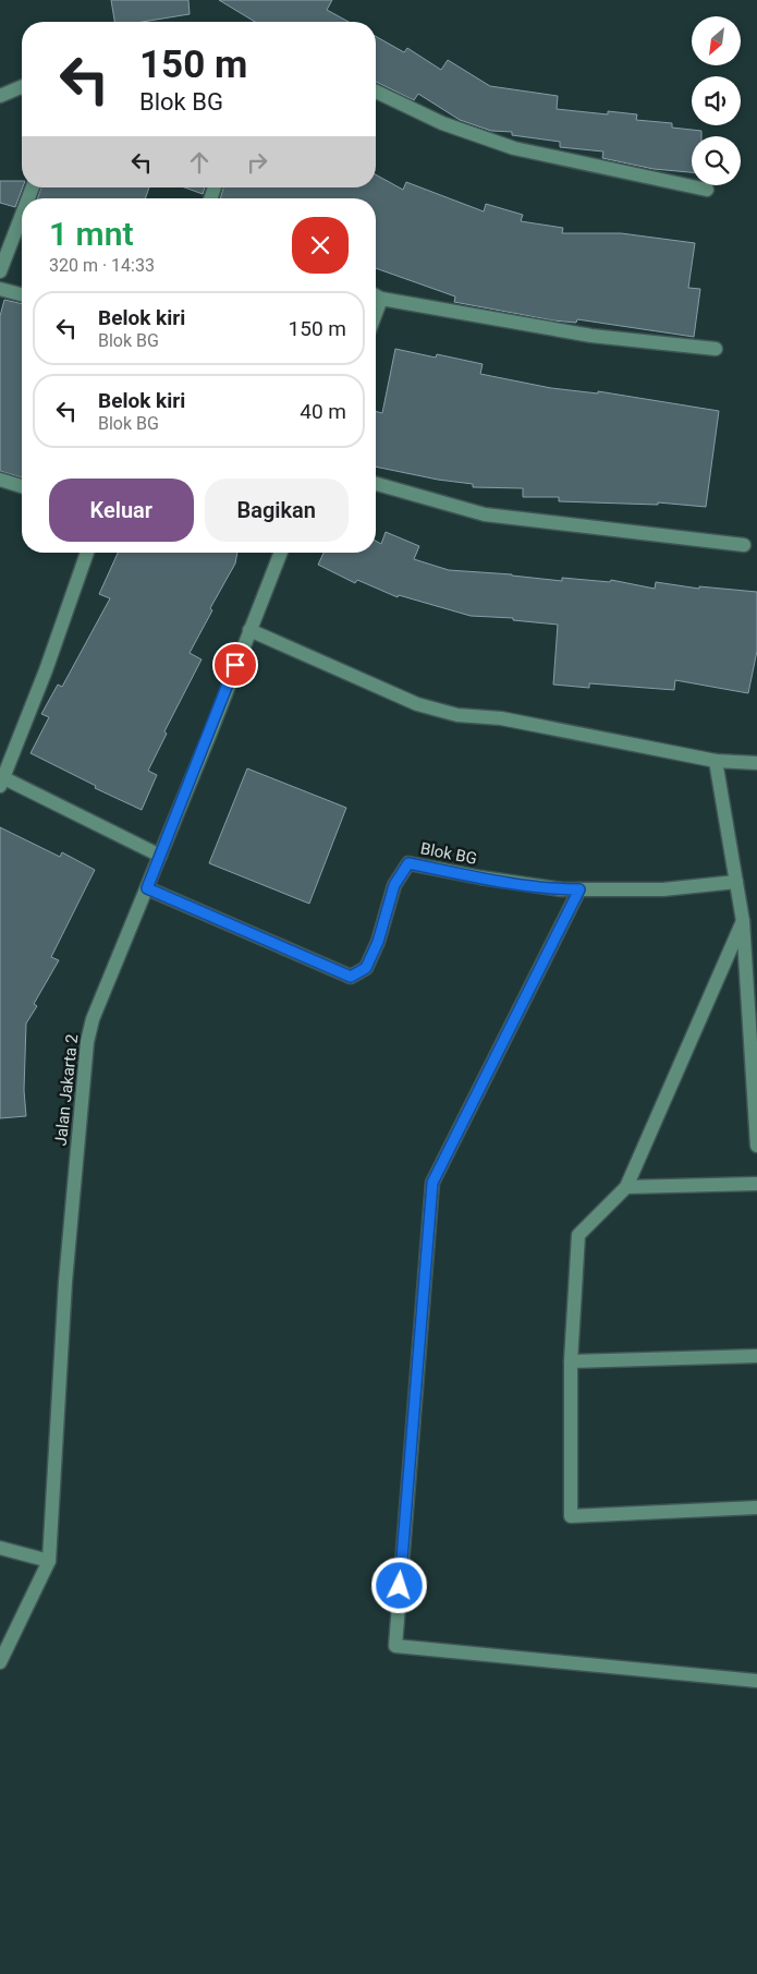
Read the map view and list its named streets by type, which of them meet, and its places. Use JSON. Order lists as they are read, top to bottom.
{
  "streets": {
    "street": ["Blok BG", "Jalan Jakarta 2"]
  },
  "crossings": [
    ["Blok BG", "Jalan Jakarta 2"]
  ],
  "north": "bottom left",
  "page": {
    "turn": ["150 m", "Blok BG"],
    "heading": ["1 mnt", "320 m · 14:33"],
    "list": [
      {
        "name": "Belok kiri",
        "note": "Blok BG",
        "value": "150 m"
      },
      {
        "name": "Belok kiri",
        "note": "Blok BG",
        "value": "40 m"
      }
    ],
    "buttons": ["Keluar", "Bagikan"]
  }
}
